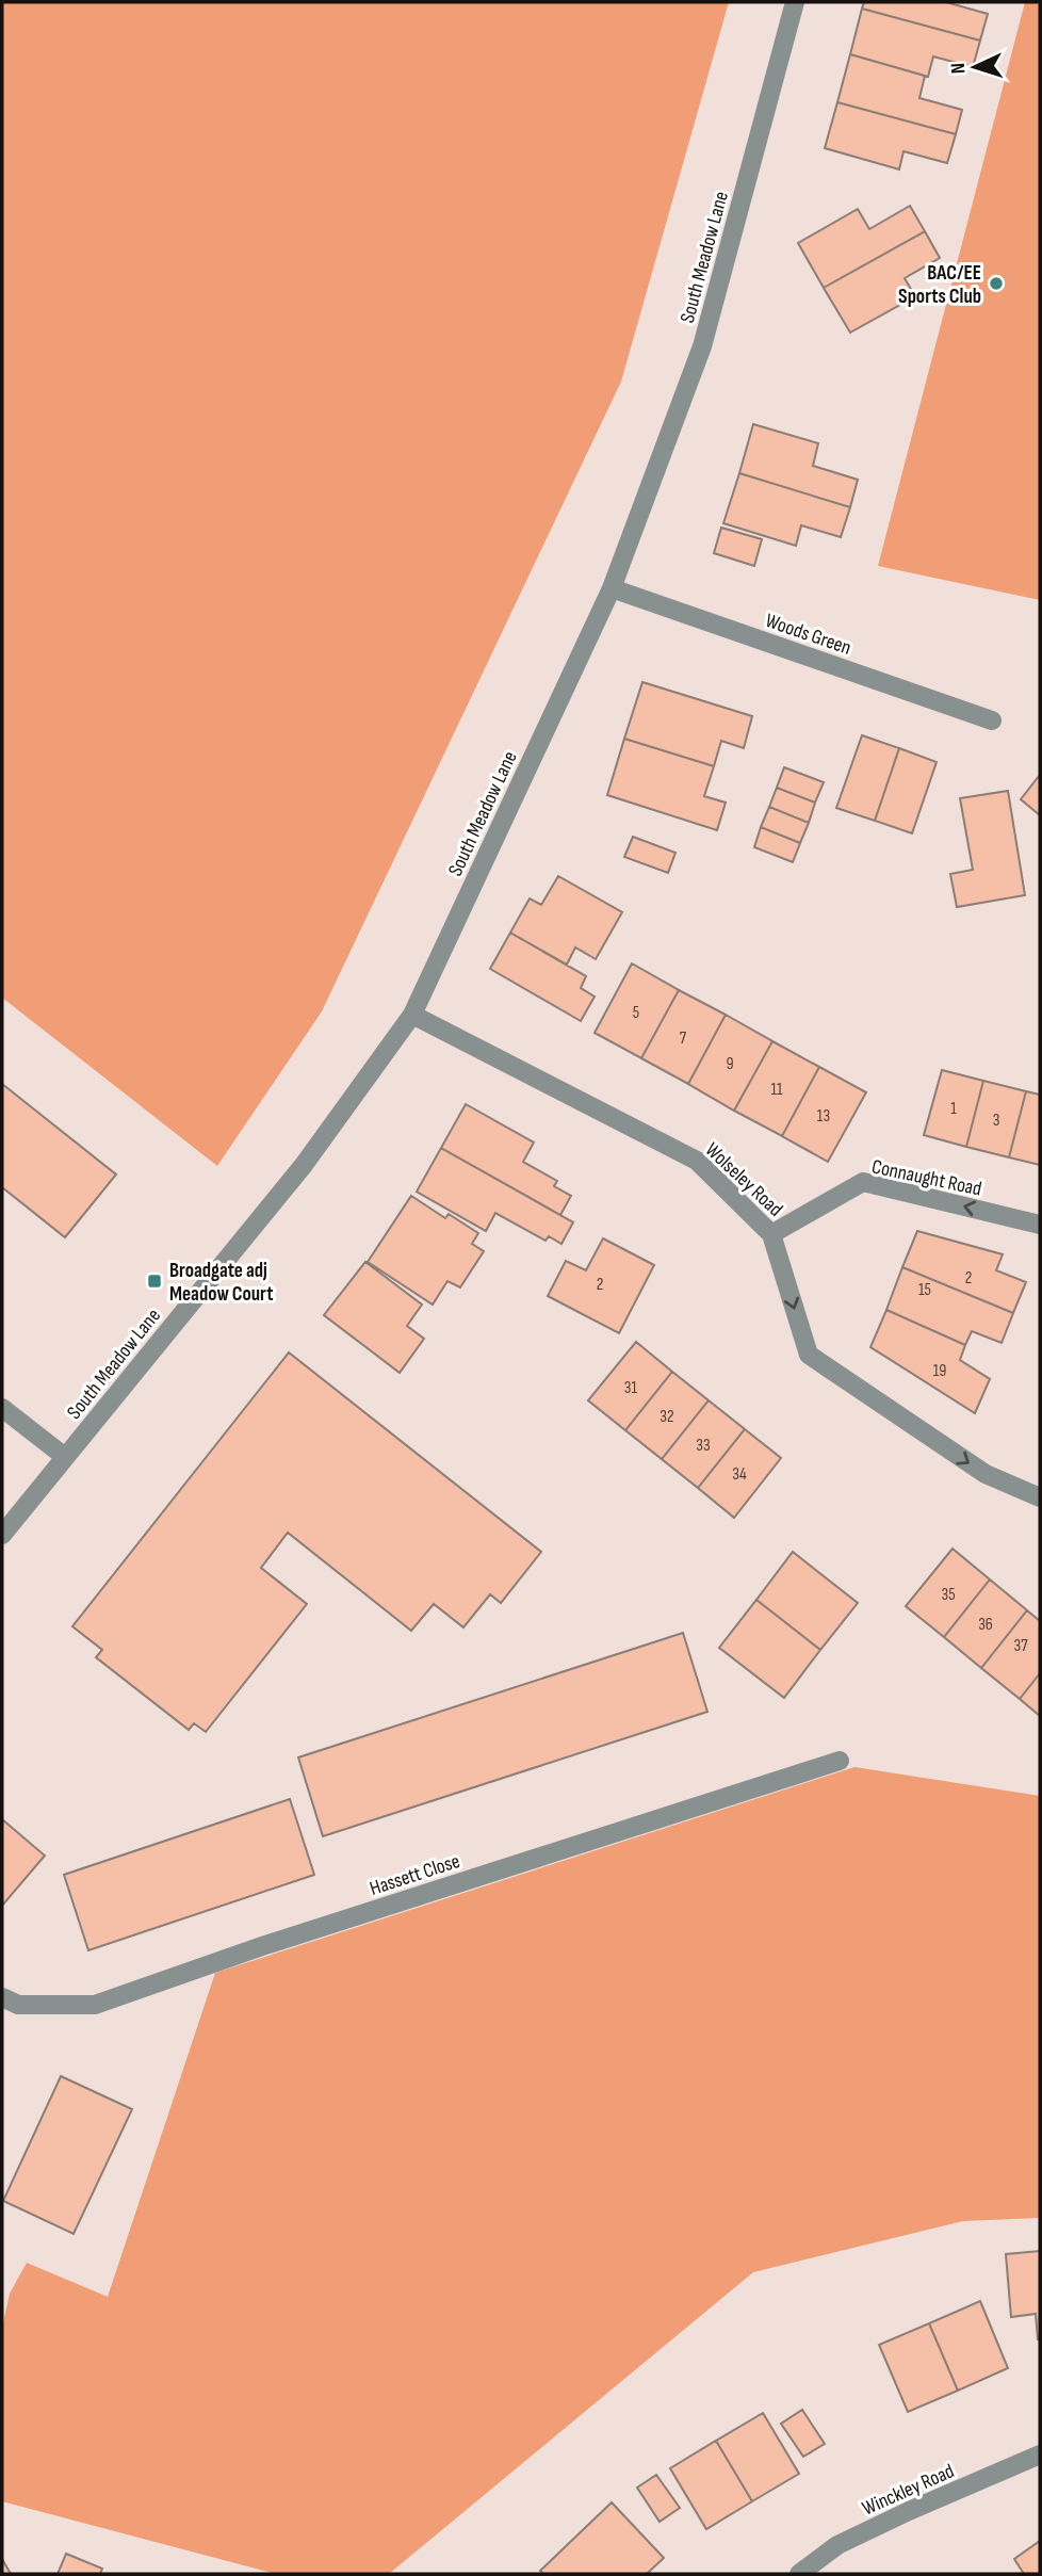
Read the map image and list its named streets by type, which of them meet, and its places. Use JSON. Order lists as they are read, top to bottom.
{
  "streets": {
    "street": [
      "South Meadow Lane",
      "Woods Green",
      "Connaught Road",
      "Wolseley Road",
      "Hassett Close",
      "Winckley Road"
    ]
  },
  "crossings": [
    ["South Meadow Lane", "Woods Green"],
    ["South Meadow Lane", "Wolseley Road"],
    ["Connaught Road", "Wolseley Road"]
  ],
  "one_way": ["Connaught Road", "Wolseley Road"],
  "places": {
    "other": ["BAC/EE Sports Club"],
    "transit": ["Broadgate adj Meadow Court"]
  },
  "house_numbers": [
    "5",
    "7",
    "9",
    "11",
    "1",
    "13",
    "3",
    "2",
    "2",
    "15",
    "19",
    "31",
    "32",
    "33",
    "34",
    "35",
    "36",
    "37"
  ],
  "north": "left"
}
